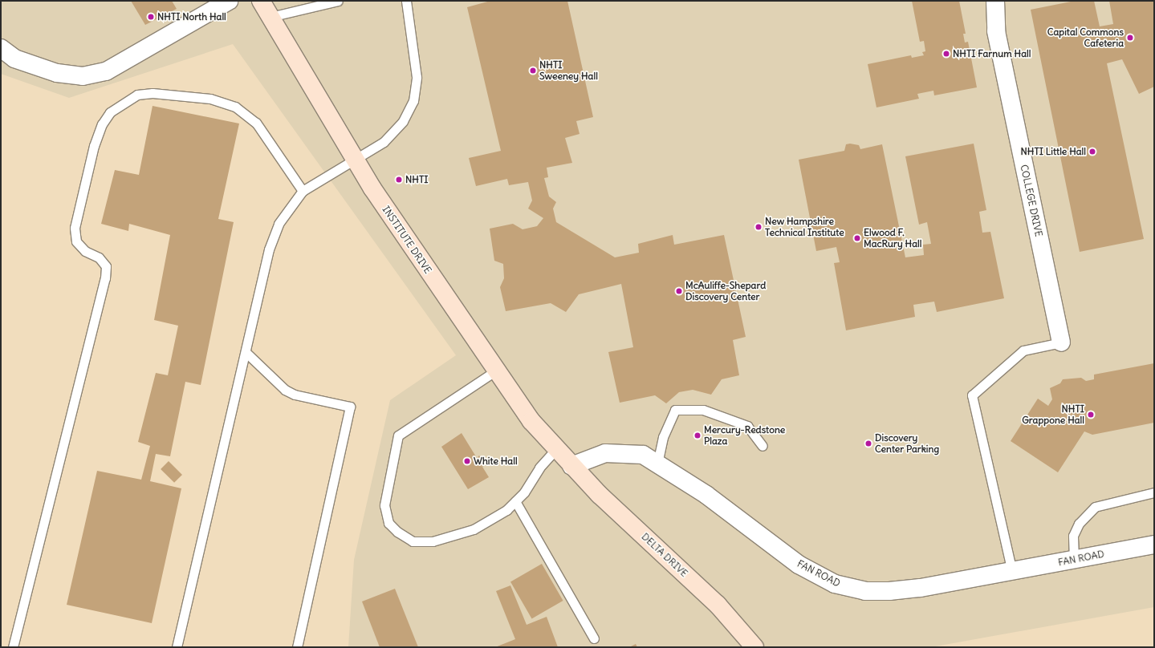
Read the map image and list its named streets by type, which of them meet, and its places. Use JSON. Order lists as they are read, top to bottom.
{
  "streets": {
    "street": [
      "COLLEGE DRIVE",
      "INSTITUTE DRIVE",
      "DELTA DRIVE",
      "FAN ROAD"
    ]
  },
  "crossings": [
    ["INSTITUTE DRIVE", "DELTA DRIVE"],
    ["INSTITUTE DRIVE", "FAN ROAD"],
    ["DELTA DRIVE", "FAN ROAD"]
  ],
  "places": [
    "NHTI North Hall",
    "Capital Commons Cafeteria",
    "NHTI Farnum Hall",
    "NHTI Sweeney Hall",
    "NHTI Little Hall",
    "NHTI",
    "New Hampshire Technical Institute",
    "Elwood F. MacRury Hall",
    "McAuliffe-Shepard Discovery Center",
    "NHTI Grappone Hall",
    "Mercury-Redstone Plaza",
    "Discovery Center Parking",
    "White Hall"
  ]
}
